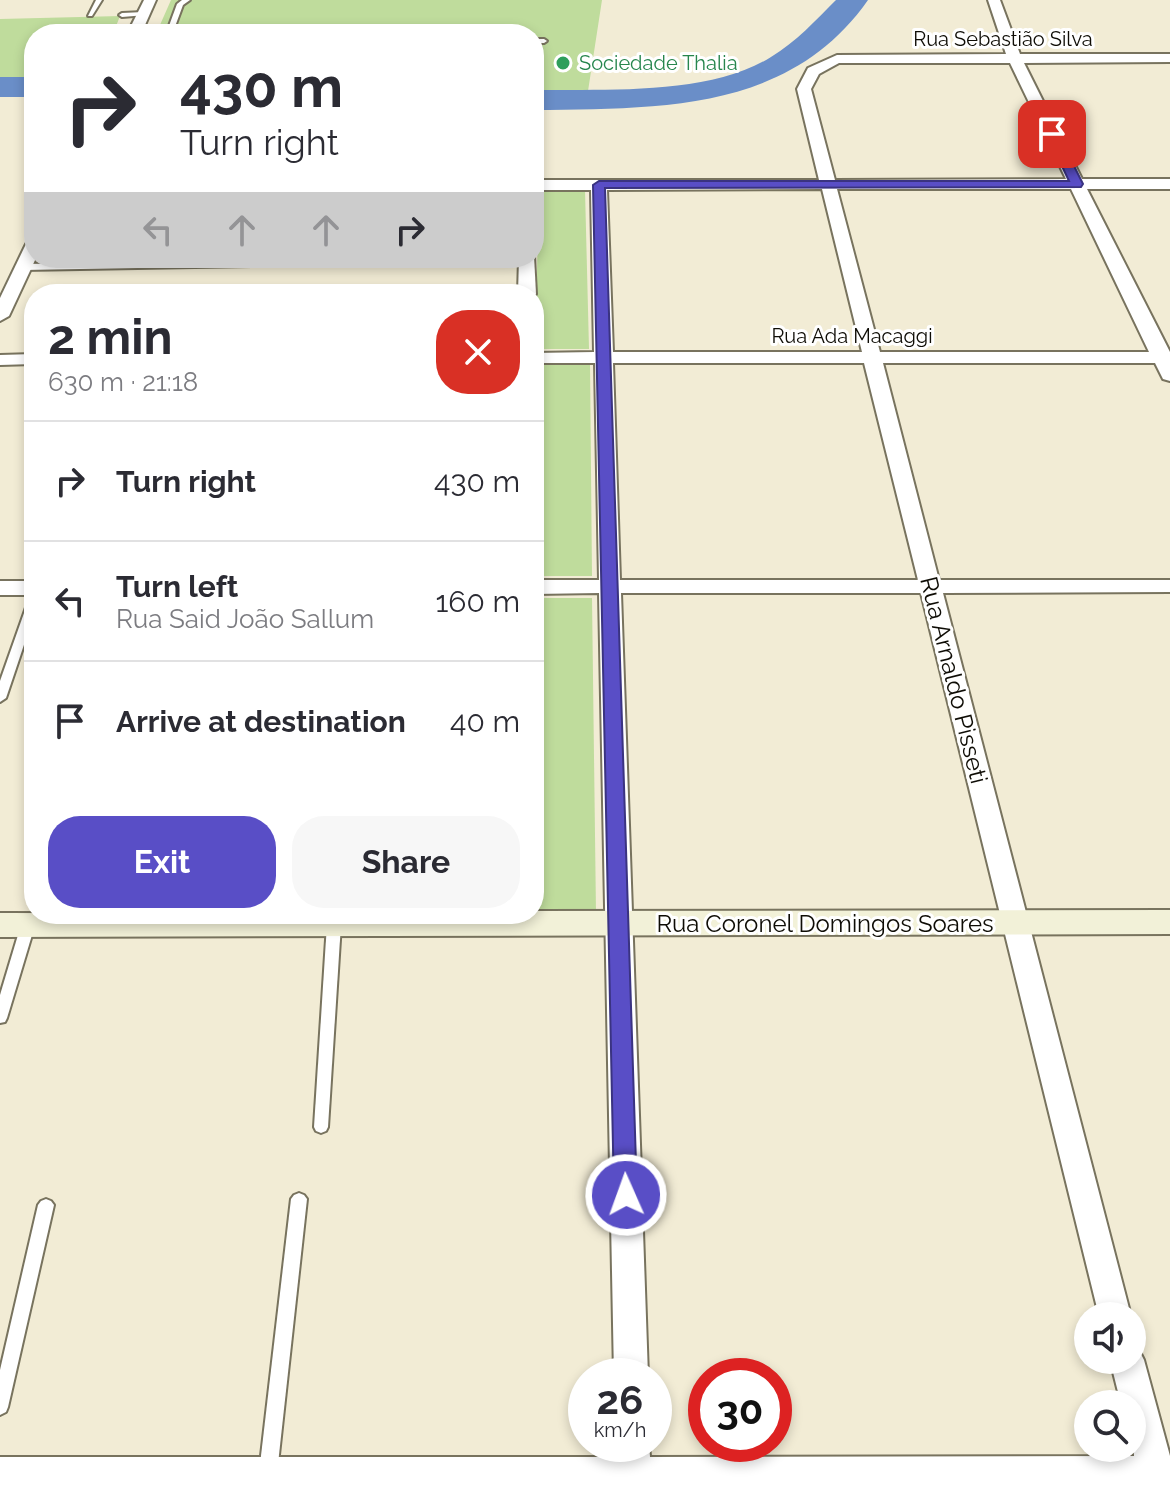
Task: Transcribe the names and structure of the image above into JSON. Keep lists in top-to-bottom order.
{
  "streets": {
    "street": [
      "Rua Sebastião Silva",
      "Rua Ada Macaggi",
      "Rua Arnaldo Pisseti",
      "Rua Coronel Domingos Soares"
    ]
  },
  "crossings": [
    ["Rua Sebastião Silva", "Rua Arnaldo Pisseti"],
    ["Rua Ada Macaggi", "Rua Arnaldo Pisseti"],
    ["Rua Arnaldo Pisseti", "Rua Coronel Domingos Soares"]
  ],
  "places": ["Sociedade Thalia"],
  "page": {
    "turn": ["430 m", "Turn right"],
    "heading": ["2 min", "630 m · 21:18"],
    "list": [
      {
        "name": "Turn right",
        "value": "430 m"
      },
      {
        "name": "Turn left",
        "note": "Rua Said João Sallum",
        "value": "160 m"
      },
      {
        "name": "Arrive at destination",
        "value": "40 m"
      }
    ],
    "buttons": ["Exit", "Share"],
    "speed": "26 km/h",
    "limit": "30"
  }
}
